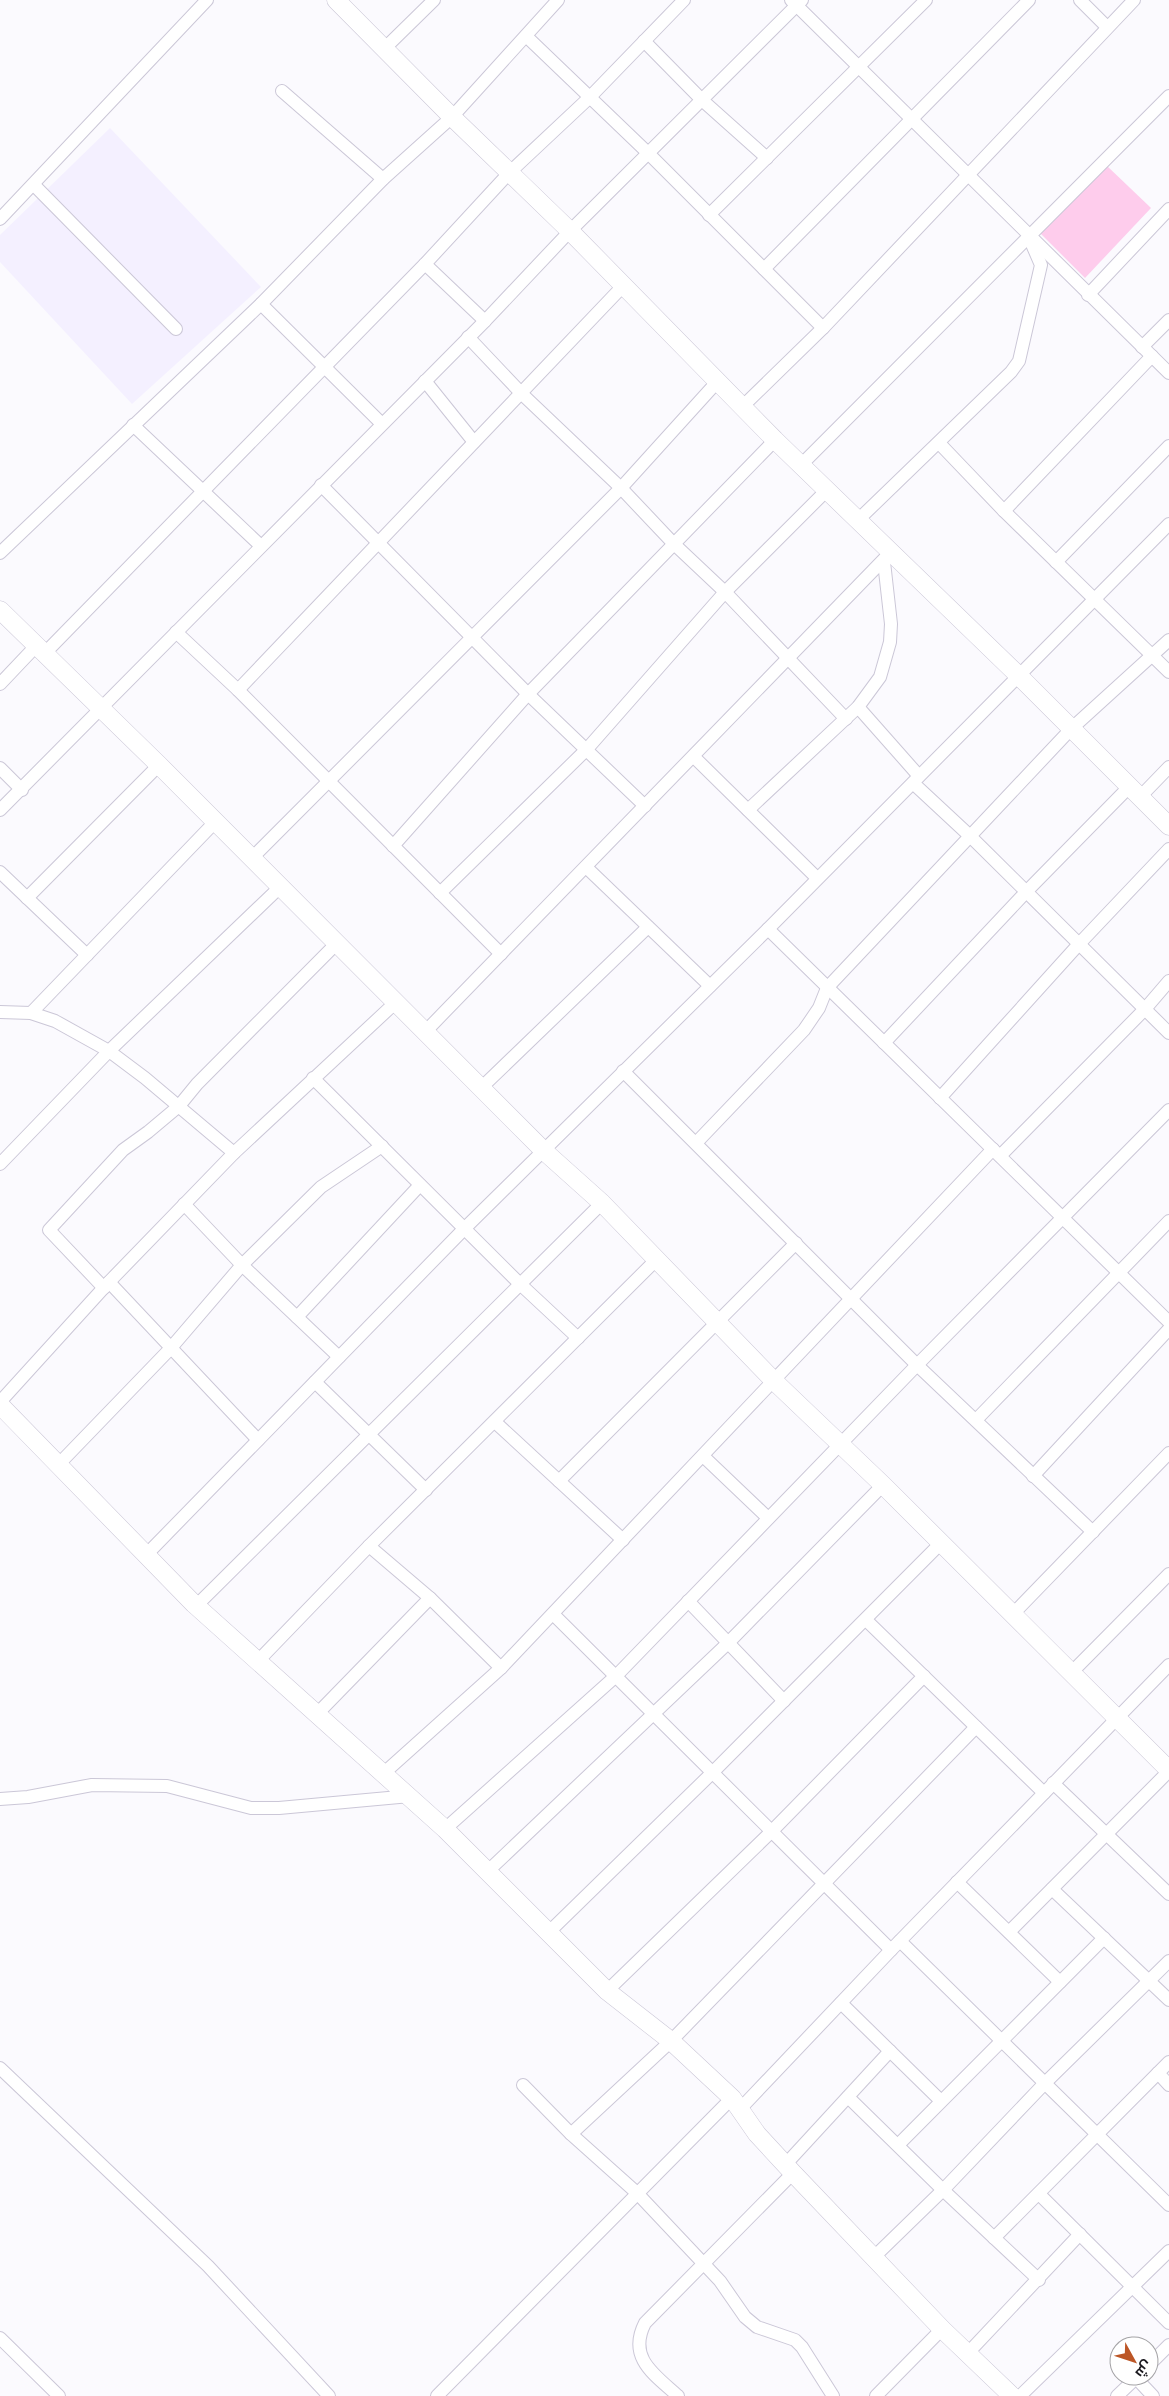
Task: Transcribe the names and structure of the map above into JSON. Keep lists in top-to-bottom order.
{
  "north": "bottom right"
}
